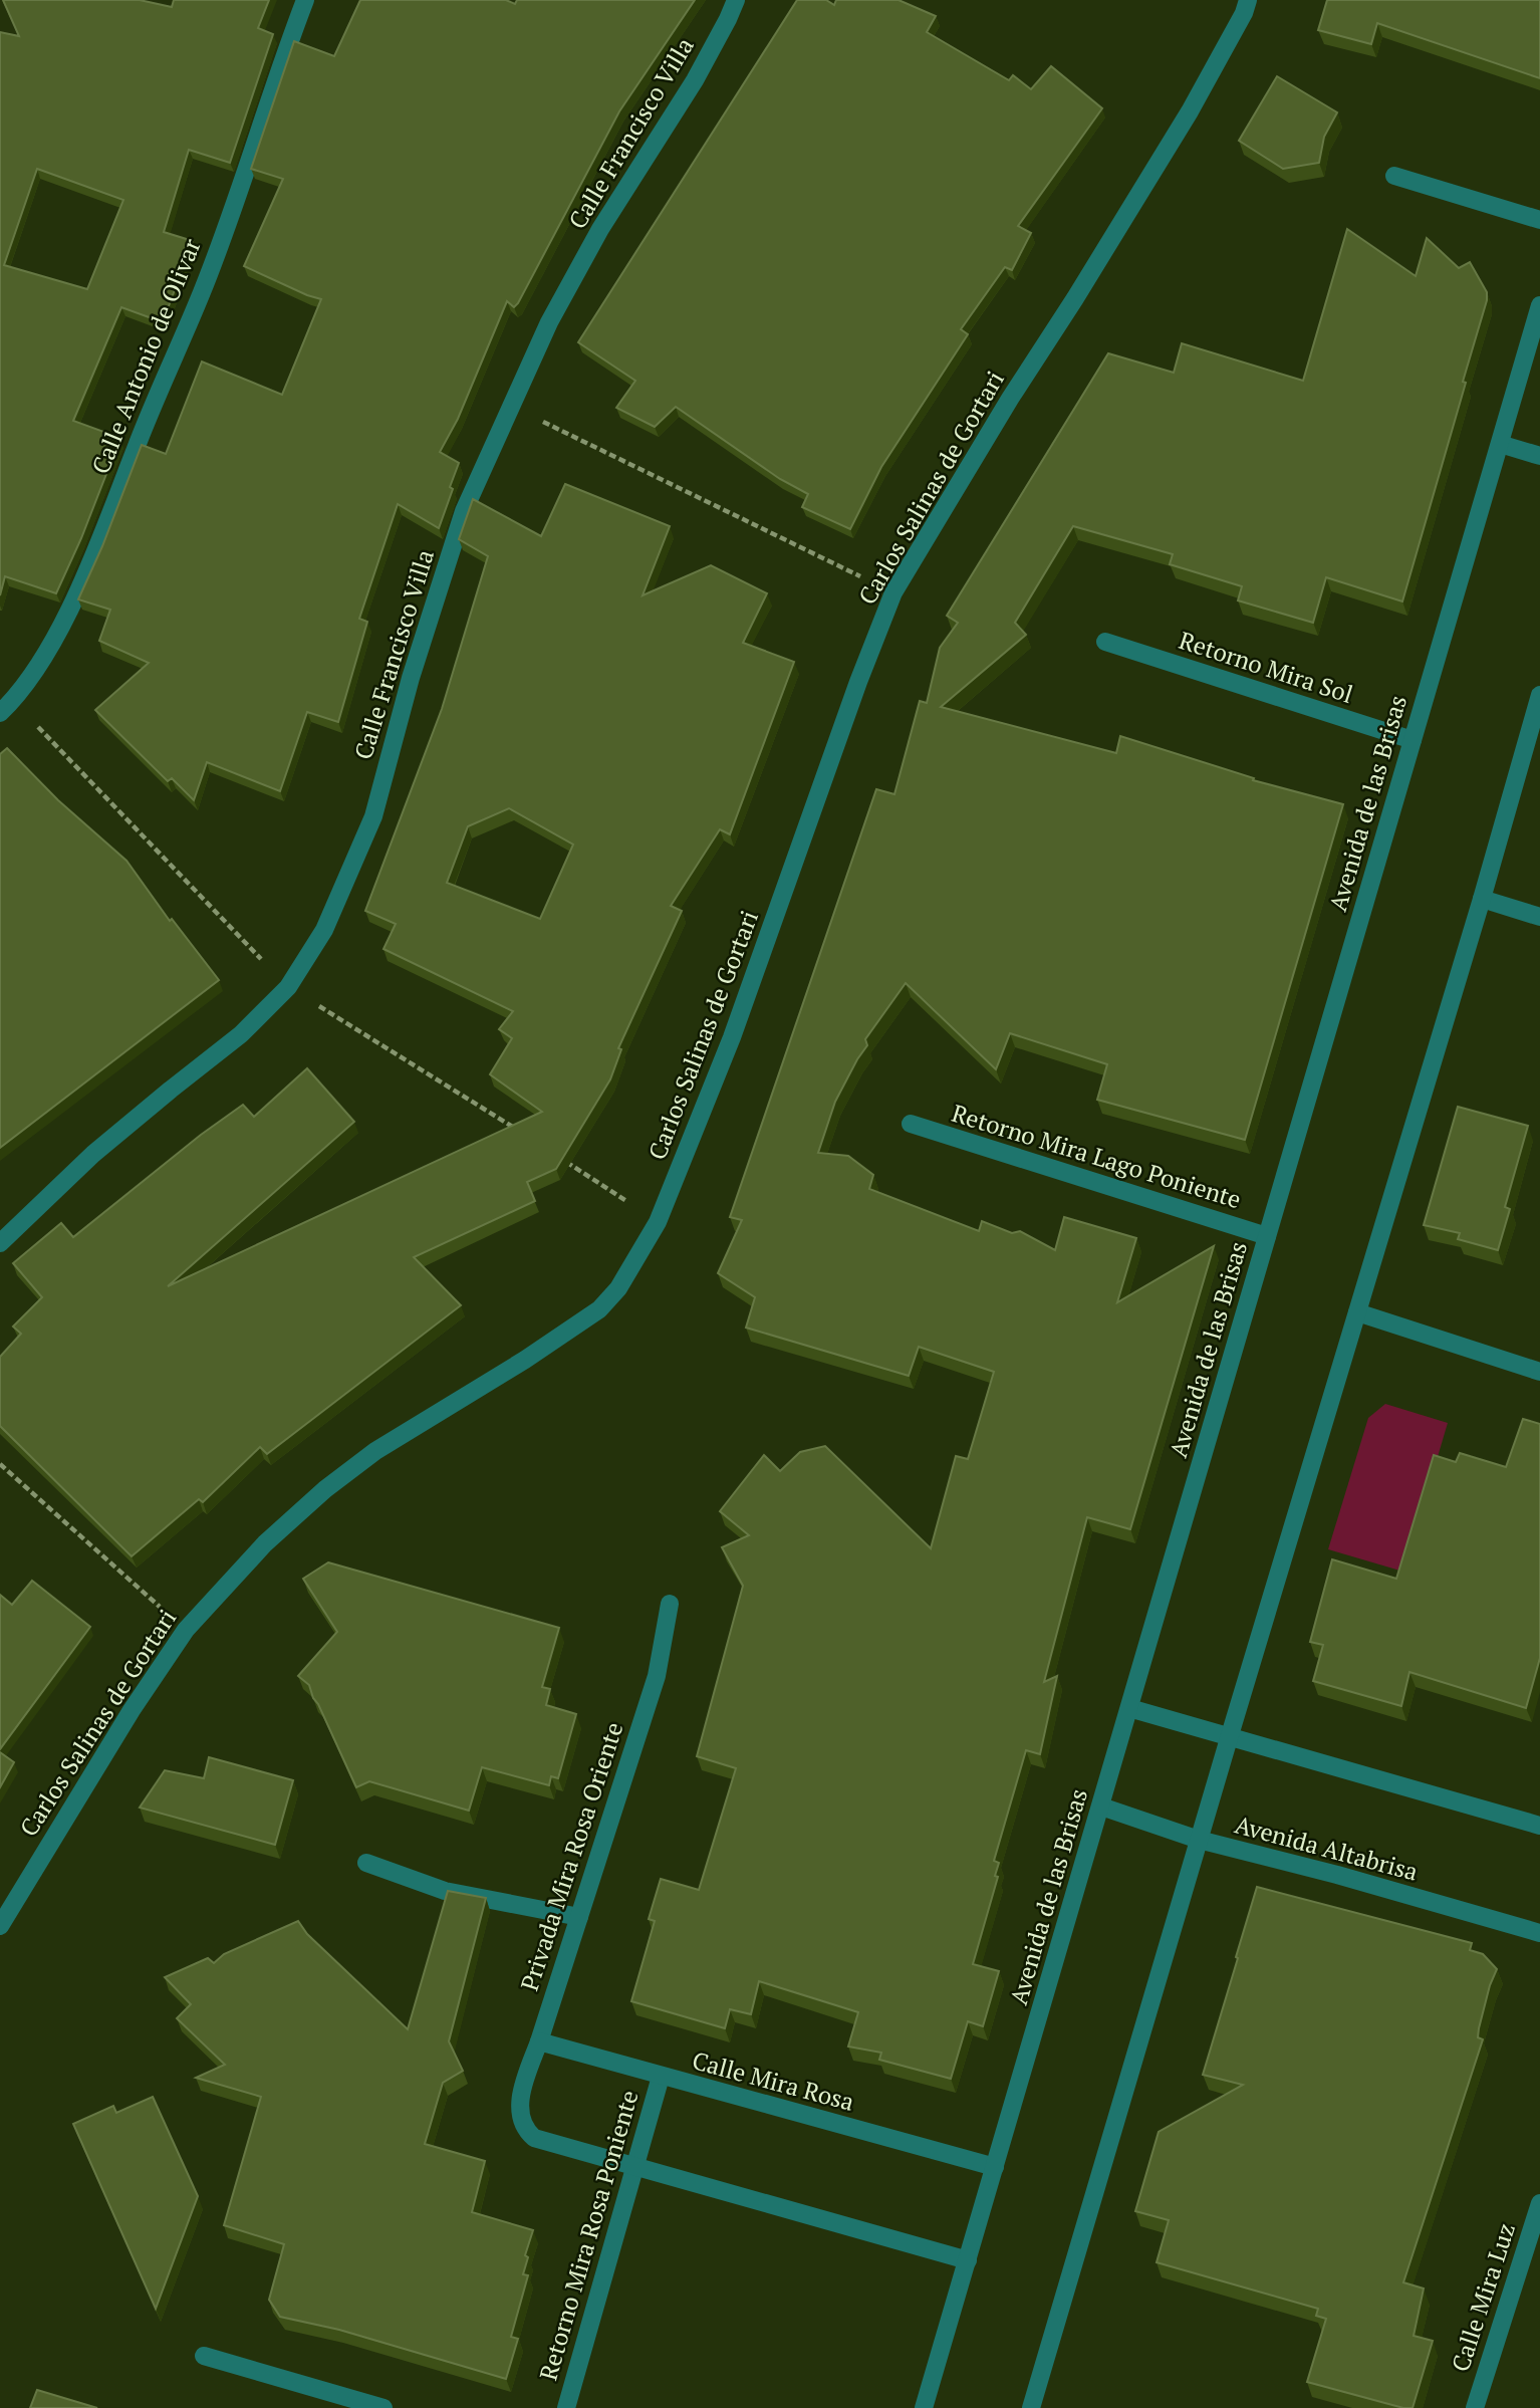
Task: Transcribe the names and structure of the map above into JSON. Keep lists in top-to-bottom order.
{
  "streets": {
    "street": [
      "Calle Francisco Villa",
      "Calle Antonio de Olivar",
      "Carlos Salinas de Gortari",
      "Retorno Mira Sol",
      "Avenida de las Brisas",
      "Retorno Mira Lago Poniente",
      "Avenida Altabrisa",
      "Privada Mira Rosa Oriente",
      "Calle Mira Rosa",
      "Retorno Mira Rosa Poniente",
      "Calle Mira Luz"
    ]
  },
  "crossings": [
    ["Retorno Mira Sol", "Avenida de las Brisas"],
    ["Avenida de las Brisas", "Retorno Mira Lago Poniente"],
    ["Avenida de las Brisas", "Avenida Altabrisa"],
    ["Avenida de las Brisas", "Calle Mira Rosa"],
    ["Privada Mira Rosa Oriente", "Calle Mira Rosa"],
    ["Privada Mira Rosa Oriente", "Retorno Mira Rosa Poniente"],
    ["Calle Mira Rosa", "Retorno Mira Rosa Poniente"]
  ]
}
